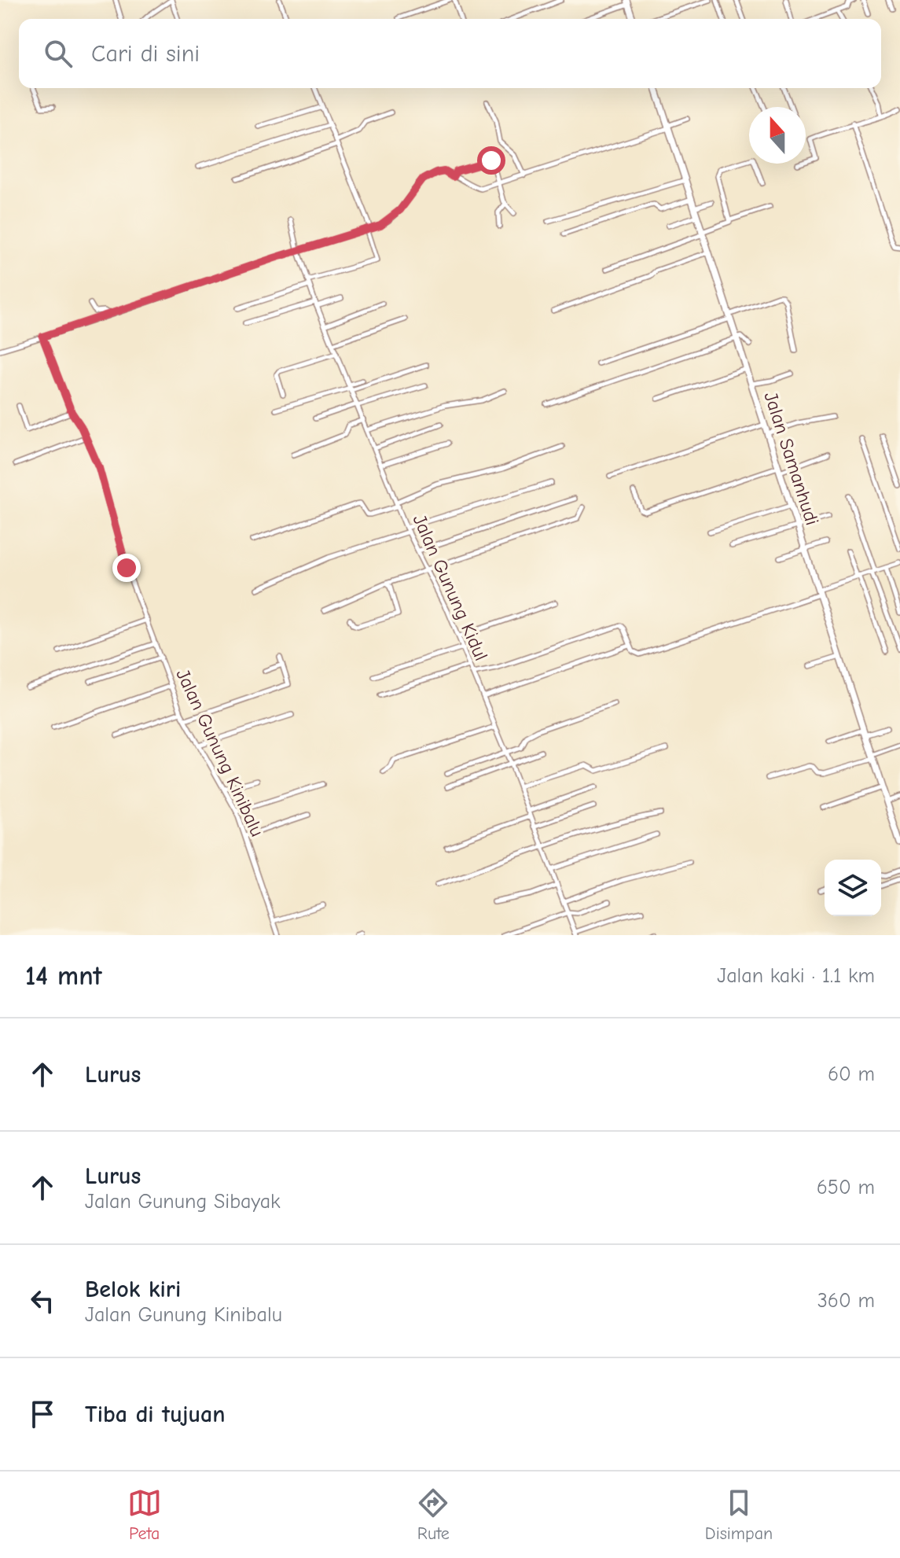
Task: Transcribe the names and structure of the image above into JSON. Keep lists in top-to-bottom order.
{
  "streets": {
    "street": ["Jalan Samanhudi", "Jalan Gunung Kidul", "Jalan Gunung Kinibalu"]
  },
  "north": "top",
  "page": {
    "search": "Cari di sini",
    "heading": ["14 mnt", "Jalan kaki · 1.1 km"],
    "list": [
      ["Lurus", "60 m"],
      ["Lurus", "Jalan Gunung Sibayak", "650 m"],
      ["Belok kiri", "Jalan Gunung Kinibalu", "360 m"],
      "Tiba di tujuan"
    ],
    "nav": ["Peta", "Rute", "Disimpan"]
  }
}
